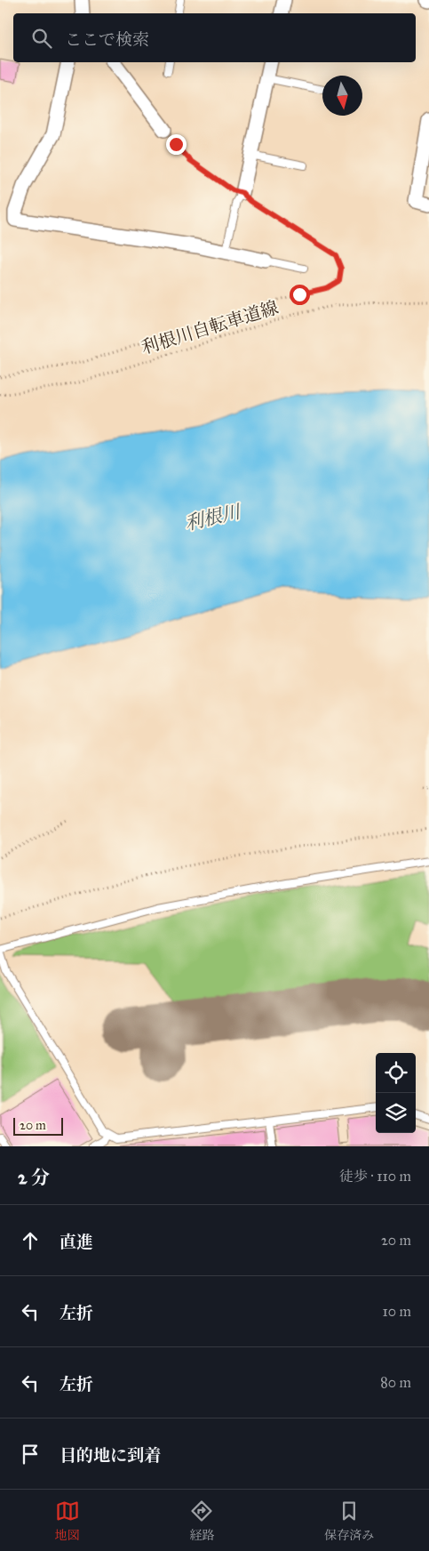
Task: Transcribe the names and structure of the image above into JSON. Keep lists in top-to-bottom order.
{
  "streets": {
    "path": ["利根川自転車道線"]
  },
  "water": ["利根川"],
  "scale_bar": "20 m",
  "north": "bottom",
  "page": {
    "search": "ここで検索",
    "scale": "20 m",
    "heading": ["2 分", "徒歩 · 110 m"],
    "list": [
      ["直進", "20 m"],
      ["左折", "10 m"],
      ["左折", "80 m"],
      "目的地に到着"
    ],
    "nav": ["地図", "経路", "保存済み"]
  }
}
